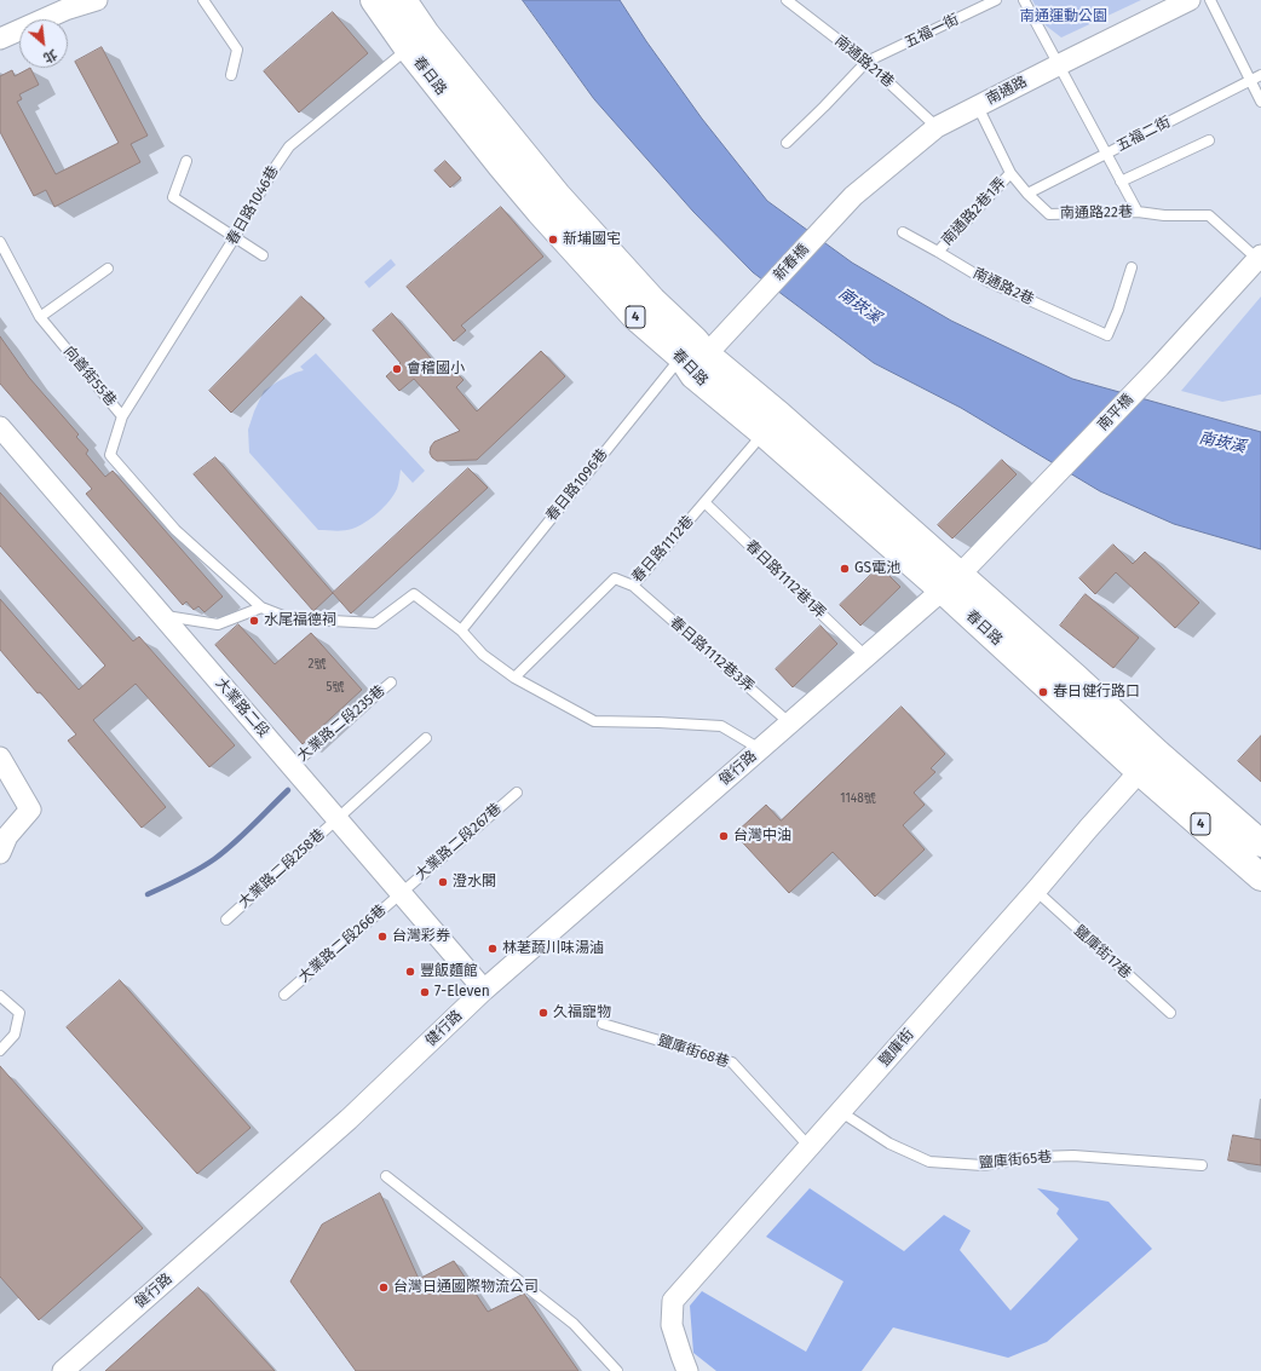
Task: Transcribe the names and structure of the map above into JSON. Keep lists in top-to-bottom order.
{
  "streets": {
    "main road": ["春日路", "4"],
    "street": [
      "南通路",
      "新春橋",
      "南平橋",
      "大業路二段",
      "健行路",
      "鹽庫街"
    ],
    "lane": [
      "五福一街",
      "南通路21巷",
      "五福二街",
      "春日路1046巷",
      "南通路2巷1弄",
      "南通路22巷",
      "南通路2巷",
      "向善街55巷",
      "春日路1096巷",
      "春日路1112巷",
      "春日路1112巷1弄",
      "春日路1112巷3弄",
      "大業路二段235巷",
      "大業路二段267巷",
      "大業路二段258巷",
      "大業路二段266巷",
      "鹽庫街17巷",
      "鹽庫街68巷",
      "鹽庫街65巷"
    ]
  },
  "crossings": [
    ["五福一街", "南通路21巷"],
    ["南通路21巷", "南通路"],
    ["春日路", "春日路1046巷"],
    ["春日路", "新春橋"],
    ["春日路", "4"],
    ["春日路", "南平橋"],
    ["春日路", "春日路1096巷"],
    ["春日路", "春日路1112巷"],
    ["春日路", "健行路"],
    ["春日路", "鹽庫街"],
    ["南通路", "南通路22巷"],
    ["南通路", "新春橋"],
    ["五福二街", "南通路22巷"],
    ["春日路1046巷", "向善街55巷"],
    ["南通路2巷1弄", "南通路22巷"],
    ["南通路2巷1弄", "南通路2巷"],
    ["南通路22巷", "南平橋"],
    ["新春橋", "春日路1096巷"],
    ["4", "鹽庫街"],
    ["南平橋", "健行路"],
    ["春日路1112巷", "春日路1112巷1弄"],
    ["春日路1112巷", "春日路1112巷3弄"],
    ["春日路1112巷1弄", "健行路"],
    ["春日路1112巷3弄", "健行路"],
    ["大業路二段", "大業路二段235巷"],
    ["大業路二段", "健行路"],
    ["大業路二段", "大業路二段267巷"],
    ["大業路二段", "大業路二段258巷"],
    ["大業路二段", "大業路二段266巷"],
    ["大業路二段267巷", "大業路二段266巷"],
    ["鹽庫街17巷", "鹽庫街"],
    ["鹽庫街", "鹽庫街68巷"],
    ["鹽庫街", "鹽庫街65巷"]
  ],
  "water": ["南崁溪"],
  "parks": ["南通運動公園"],
  "places": [
    "新埔國宅",
    "會稽國小",
    "GS電池",
    "水尾福德祠",
    "春日健行路口",
    "台灣中油",
    "澄水閣",
    "台灣彩券",
    "林荖蔬川味湯滷",
    "豐飯麵館",
    "7-Eleven",
    "久福寵物",
    "台灣日通國際物流公司"
  ],
  "house_numbers": ["2號", "5號", "1148號"],
  "north": "bottom right"
}
